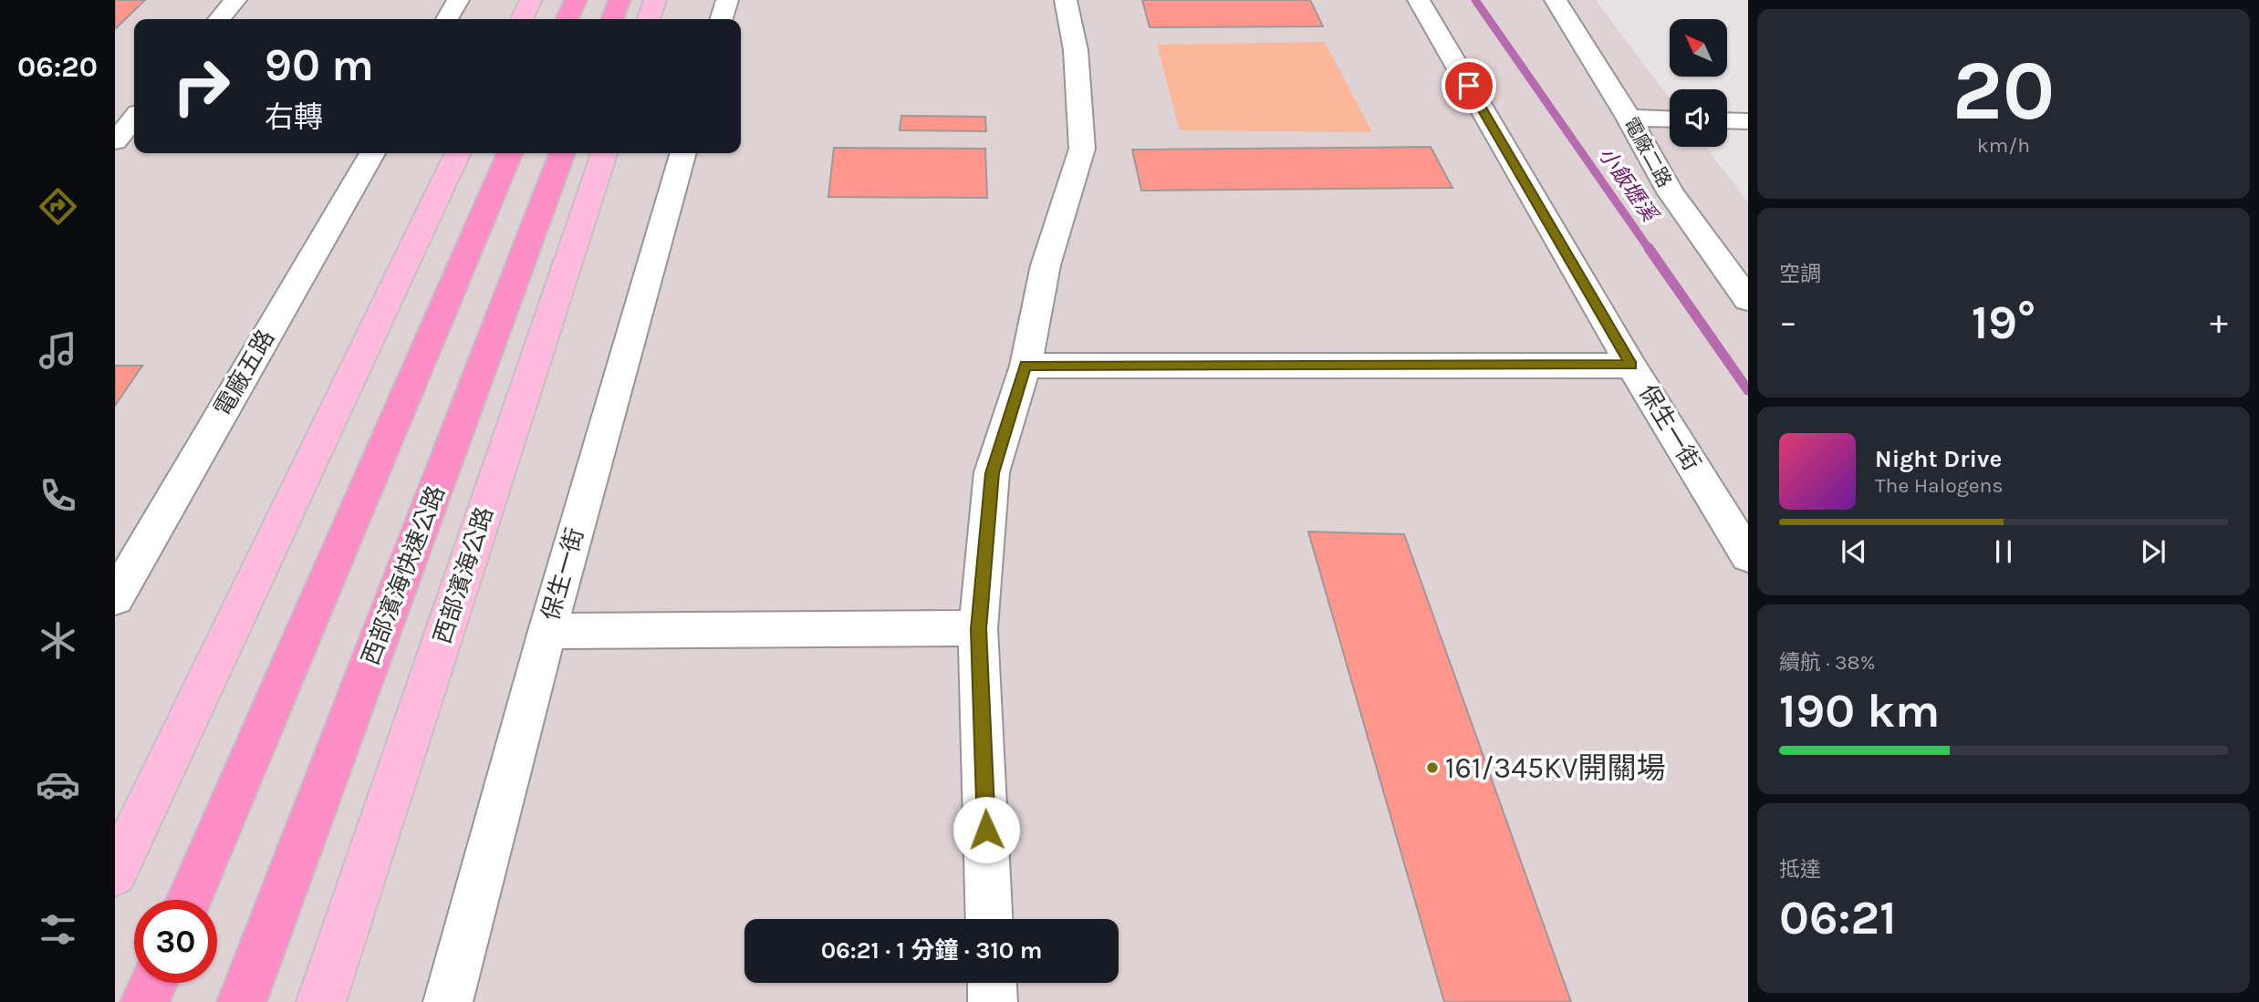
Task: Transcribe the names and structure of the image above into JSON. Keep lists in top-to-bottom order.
{
  "streets": {
    "highway": ["西部濱海快速公路"],
    "main road": ["西部濱海公路"],
    "street": ["電廠二路", "電廠五路", "保生一街"]
  },
  "water": ["小飯壢溪"],
  "places": ["161/345KV開關場"],
  "north": "top left",
  "page": {
    "tabs": "06:20",
    "tile": [
      ["20", "km/h"],
      "空調",
      ["續航 · 38%", "190 km"],
      ["抵達", "06:21"]
    ],
    "turn": ["90 m", "右轉"],
    "heat": ["−", "19°", "+"],
    "song": ["Night Drive", "The Halogens"],
    "limit": "30",
    "trip": "06:21 · 1 分鐘 · 310 m"
  }
}
